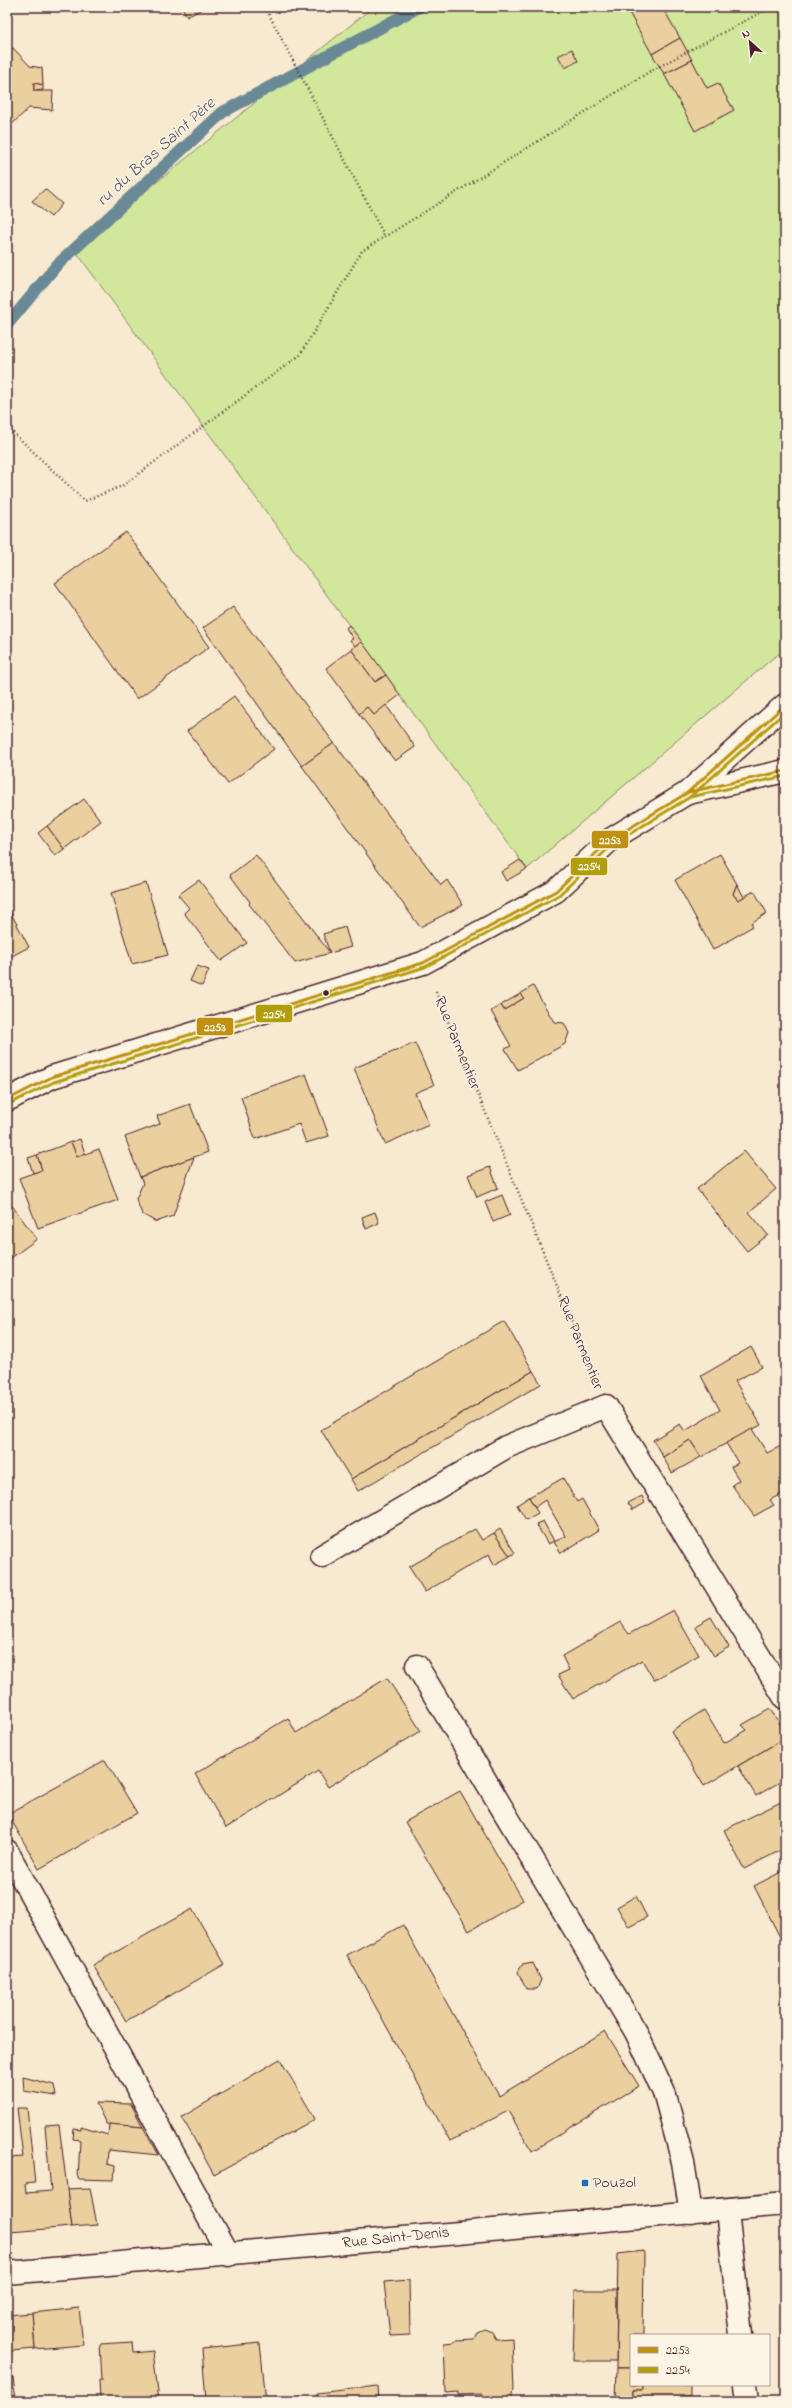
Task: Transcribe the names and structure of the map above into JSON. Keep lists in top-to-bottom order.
{
  "streets": {
    "street": ["Rue Parmentier", "Rue Saint-Denis"]
  },
  "water": ["ru du Bras Saint Père"],
  "places": {
    "transit": ["Pouzol"]
  },
  "lines": ["transit line 2253", "transit line 2254"],
  "legend": ["2253", "2254"],
  "north": "top left"
}
